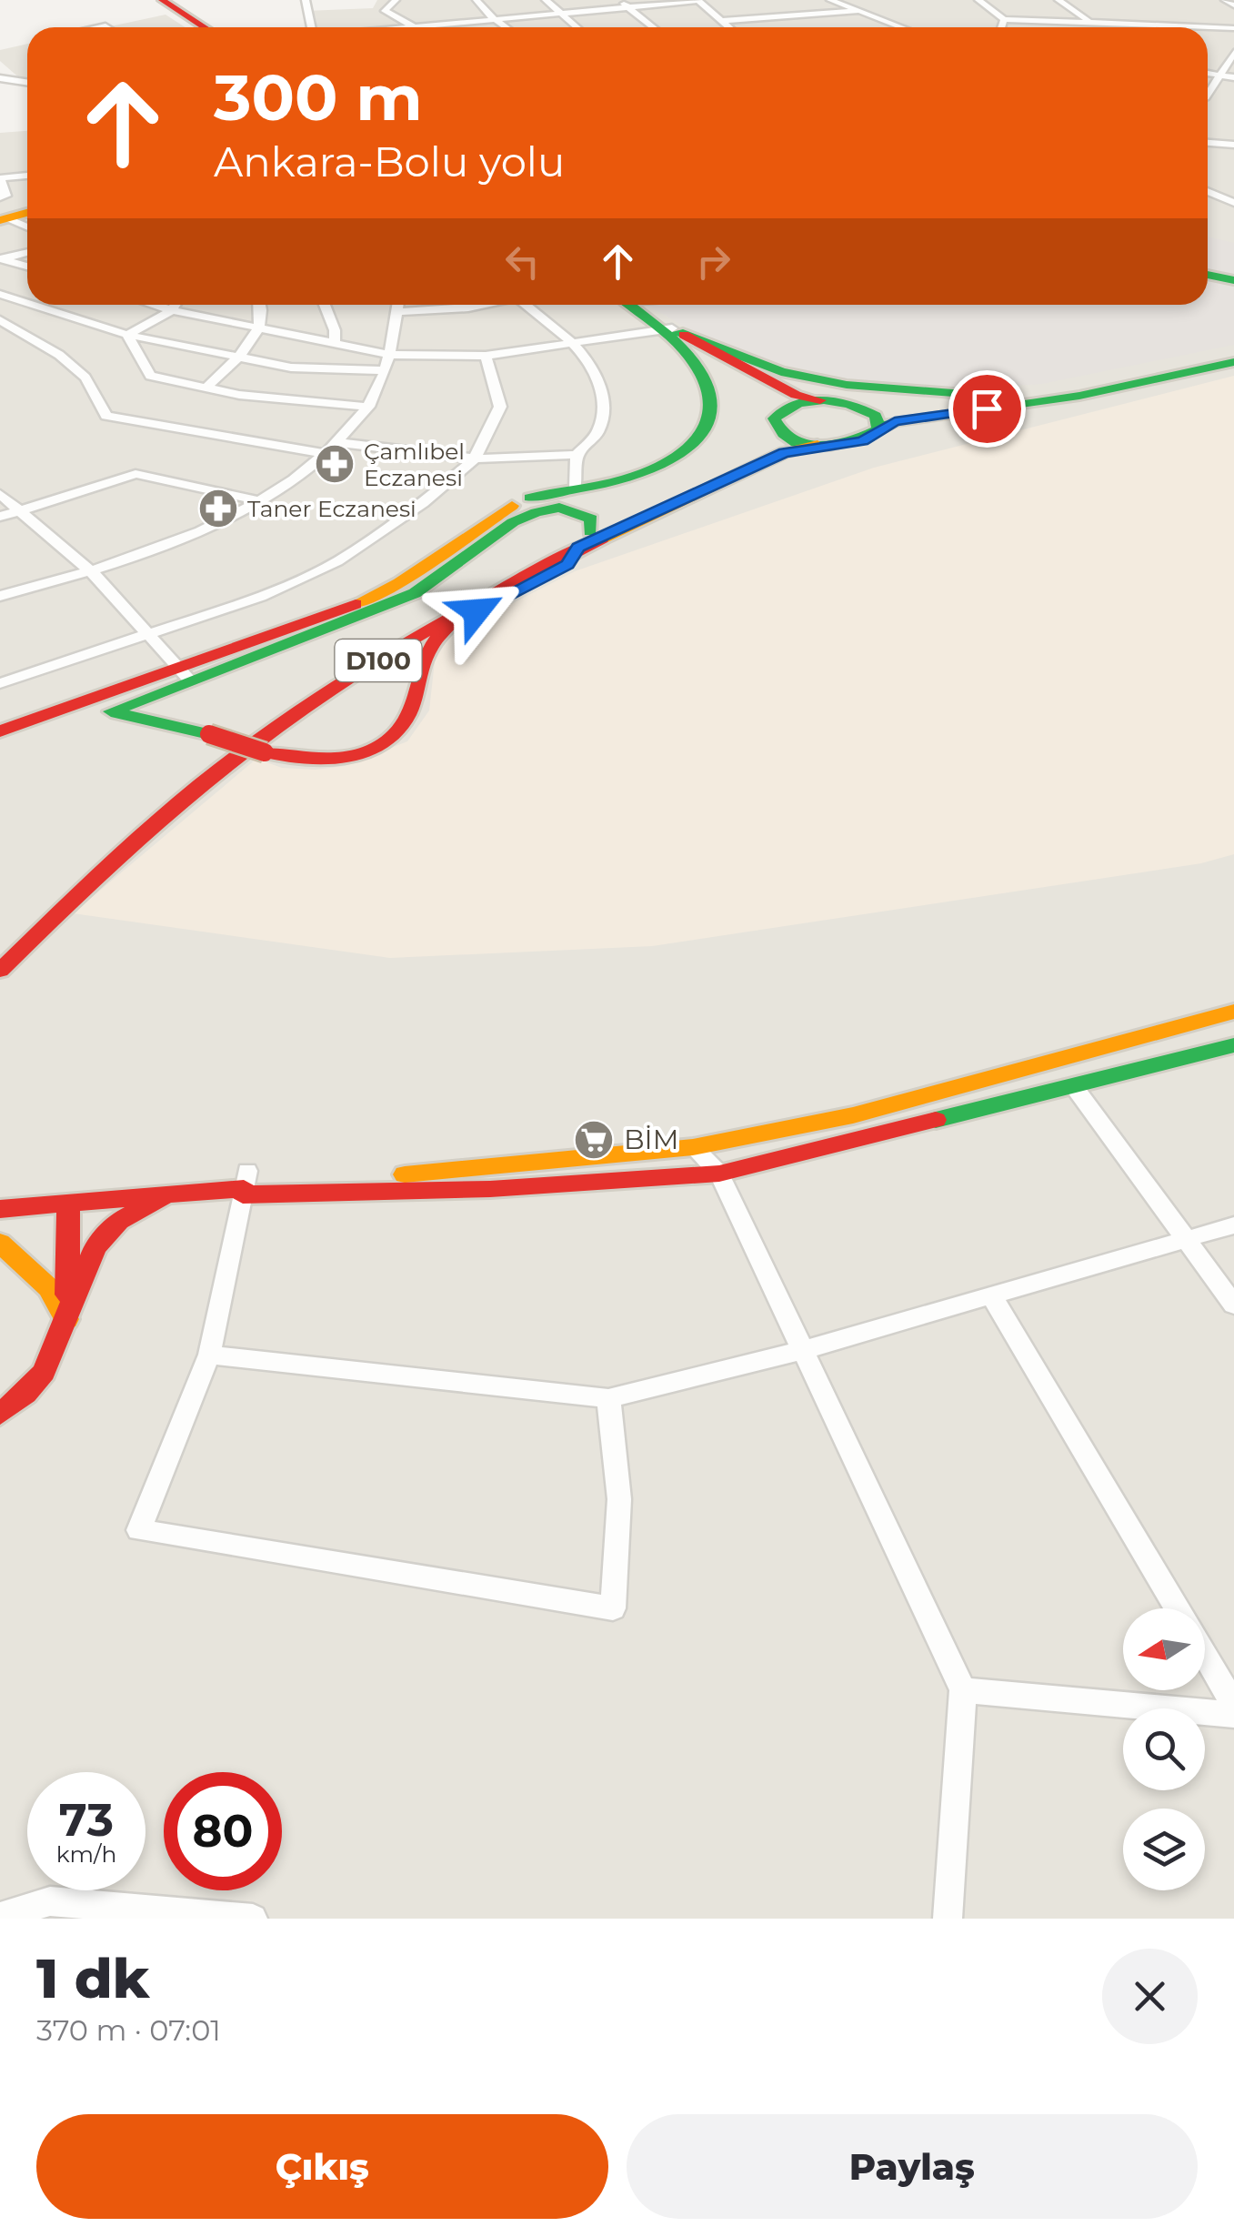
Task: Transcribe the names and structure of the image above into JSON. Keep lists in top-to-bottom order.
{
  "streets": {
    "main road": ["D100"]
  },
  "places": {
    "pharmacy": ["Çamlıbel Eczanesi", "Taner Eczanesi"],
    "supermarket": ["BİM"]
  },
  "north": "left",
  "page": {
    "turn": ["300 m", "Ankara-Bolu yolu"],
    "speed": "73 km/h",
    "limit": "80",
    "heading": ["1 dk", "370 m · 07:01"],
    "buttons": ["Çıkış", "Paylaş"]
  }
}
